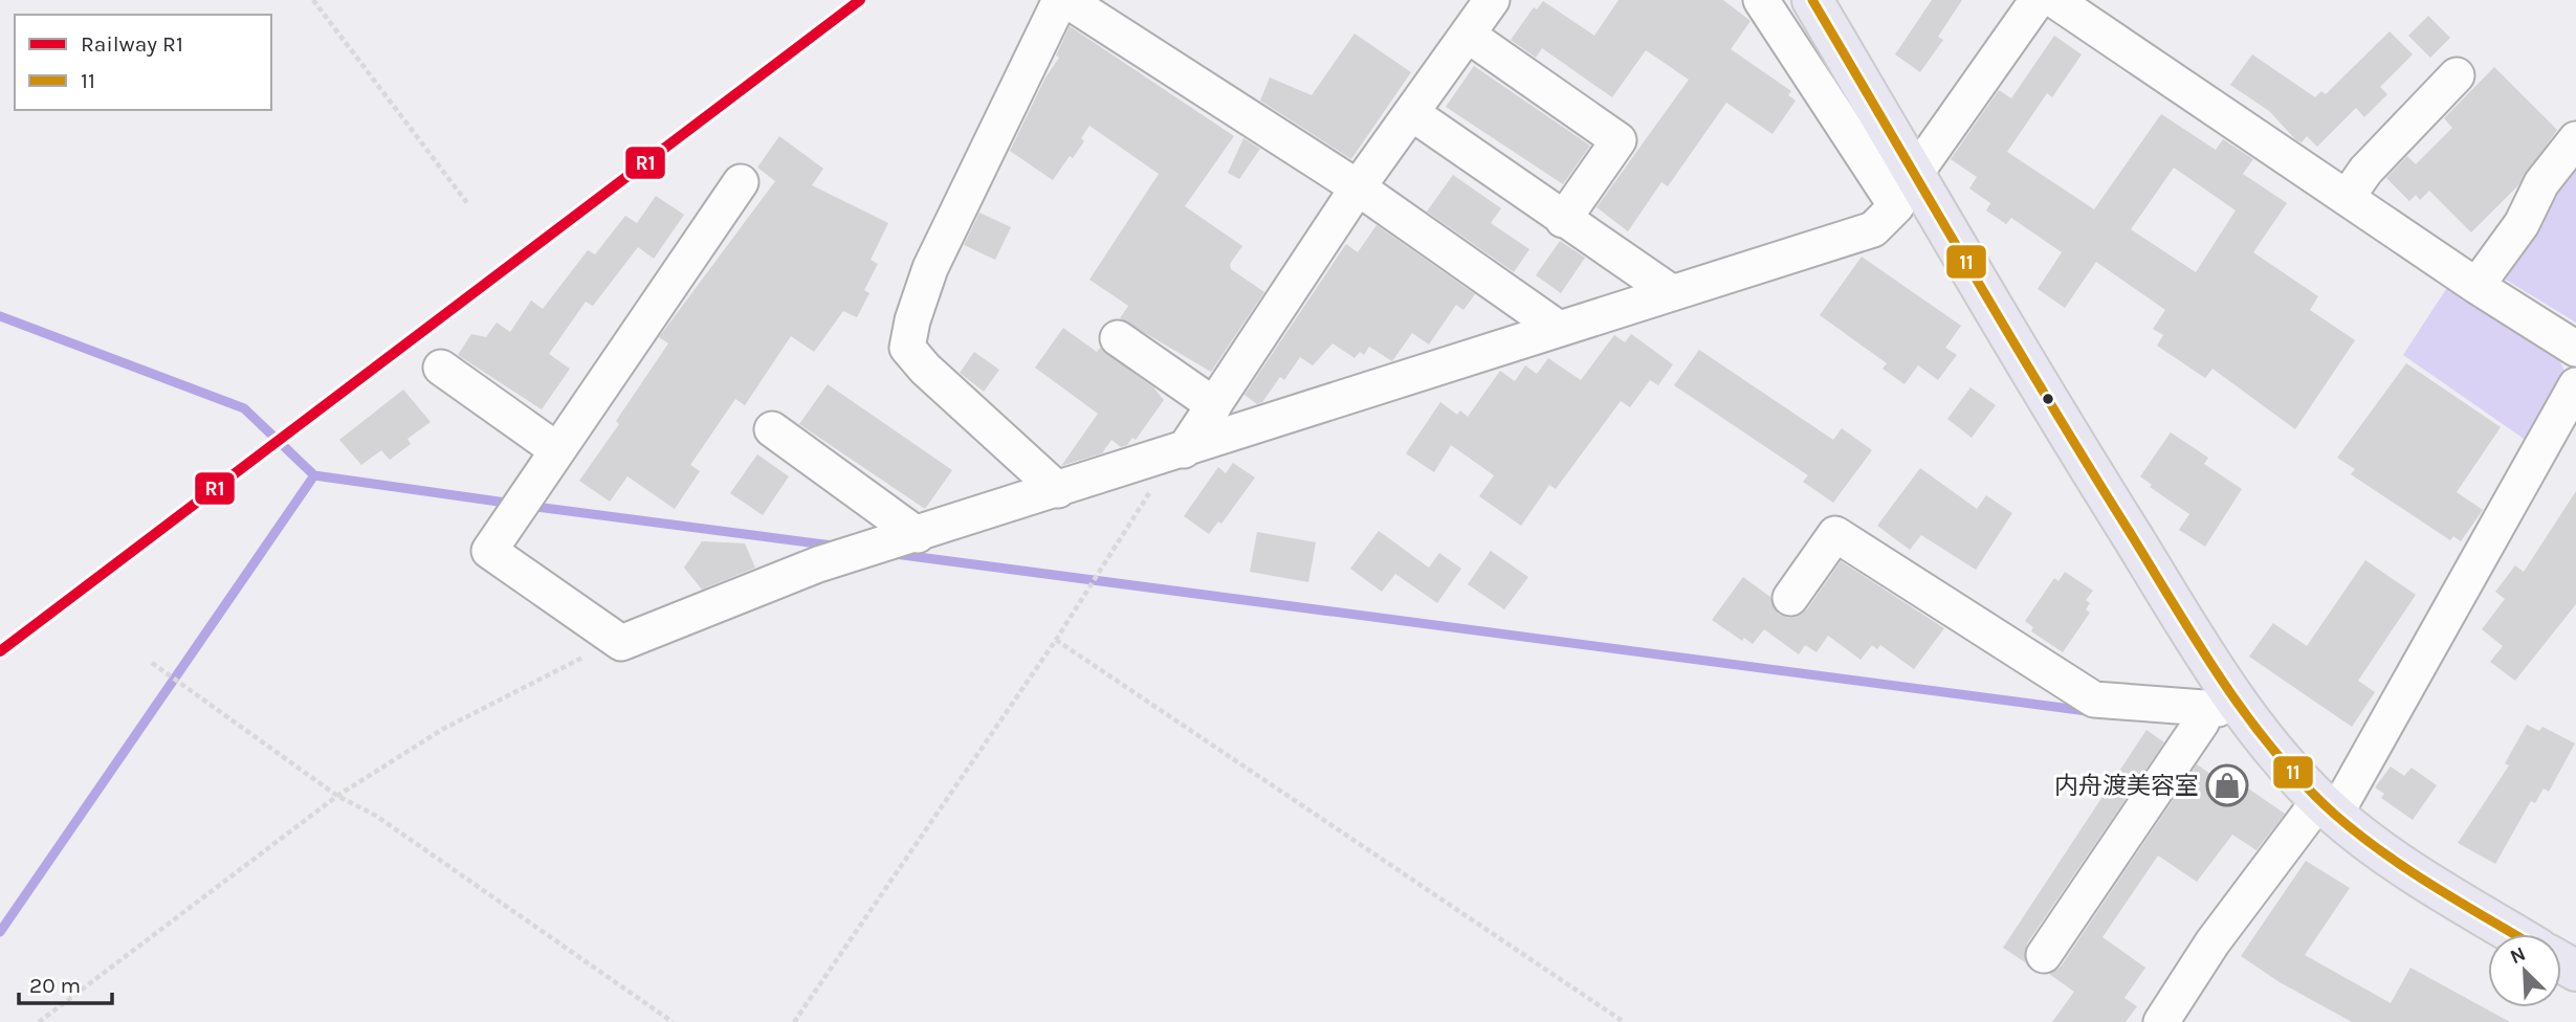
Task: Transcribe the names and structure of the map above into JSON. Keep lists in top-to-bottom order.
{
  "places": {
    "shop": ["内舟渡美容室"]
  },
  "lines": ["rail line R1", "transit line 11"],
  "legend": ["Railway R1", "11"],
  "scale_bar": "20 m",
  "north": "top left"
}
